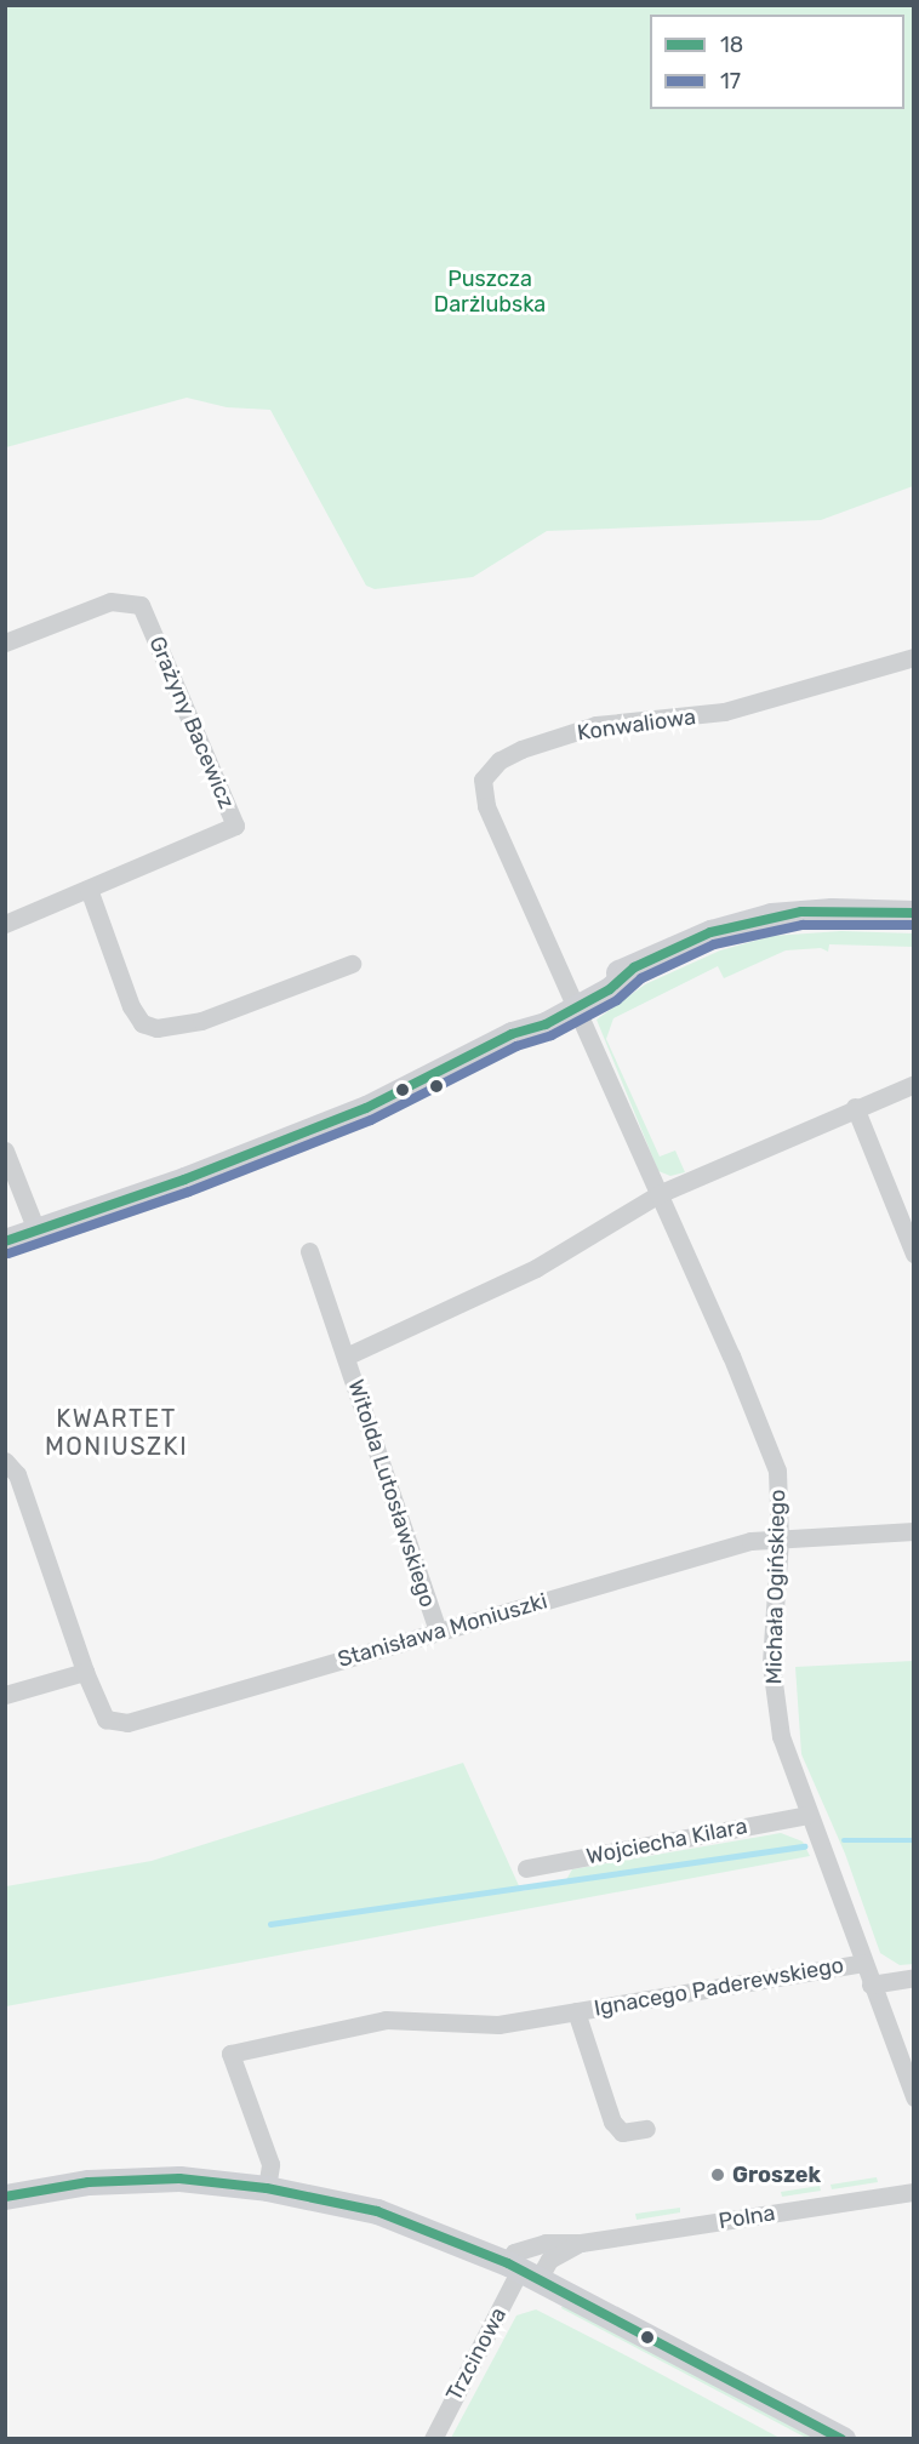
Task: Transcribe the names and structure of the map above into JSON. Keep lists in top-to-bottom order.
{
  "streets": {
    "street": [
      "Grażyny Bacewicz",
      "Konwaliowa",
      "Witolda Lutosławskiego",
      "Michała Ogińskiego",
      "Stanisława Moniuszki",
      "Wojciecha Kilara",
      "Ignacego Paderewskiego",
      "Polna",
      "Trzcinowa"
    ]
  },
  "crossings": [
    ["Konwaliowa", "Michała Ogińskiego"],
    ["Witolda Lutosławskiego", "Michała Ogińskiego"],
    ["Witolda Lutosławskiego", "Stanisława Moniuszki"],
    ["Michała Ogińskiego", "Stanisława Moniuszki"],
    ["Michała Ogińskiego", "Wojciecha Kilara"],
    ["Michała Ogińskiego", "Ignacego Paderewskiego"],
    ["Polna", "Trzcinowa"]
  ],
  "districts": ["KWARTET MONIUSZKI"],
  "parks": ["Puszcza Darżlubska"],
  "places": ["Groszek"],
  "lines": ["transit line 18", "transit line 17"],
  "legend": ["18", "17"]
}
